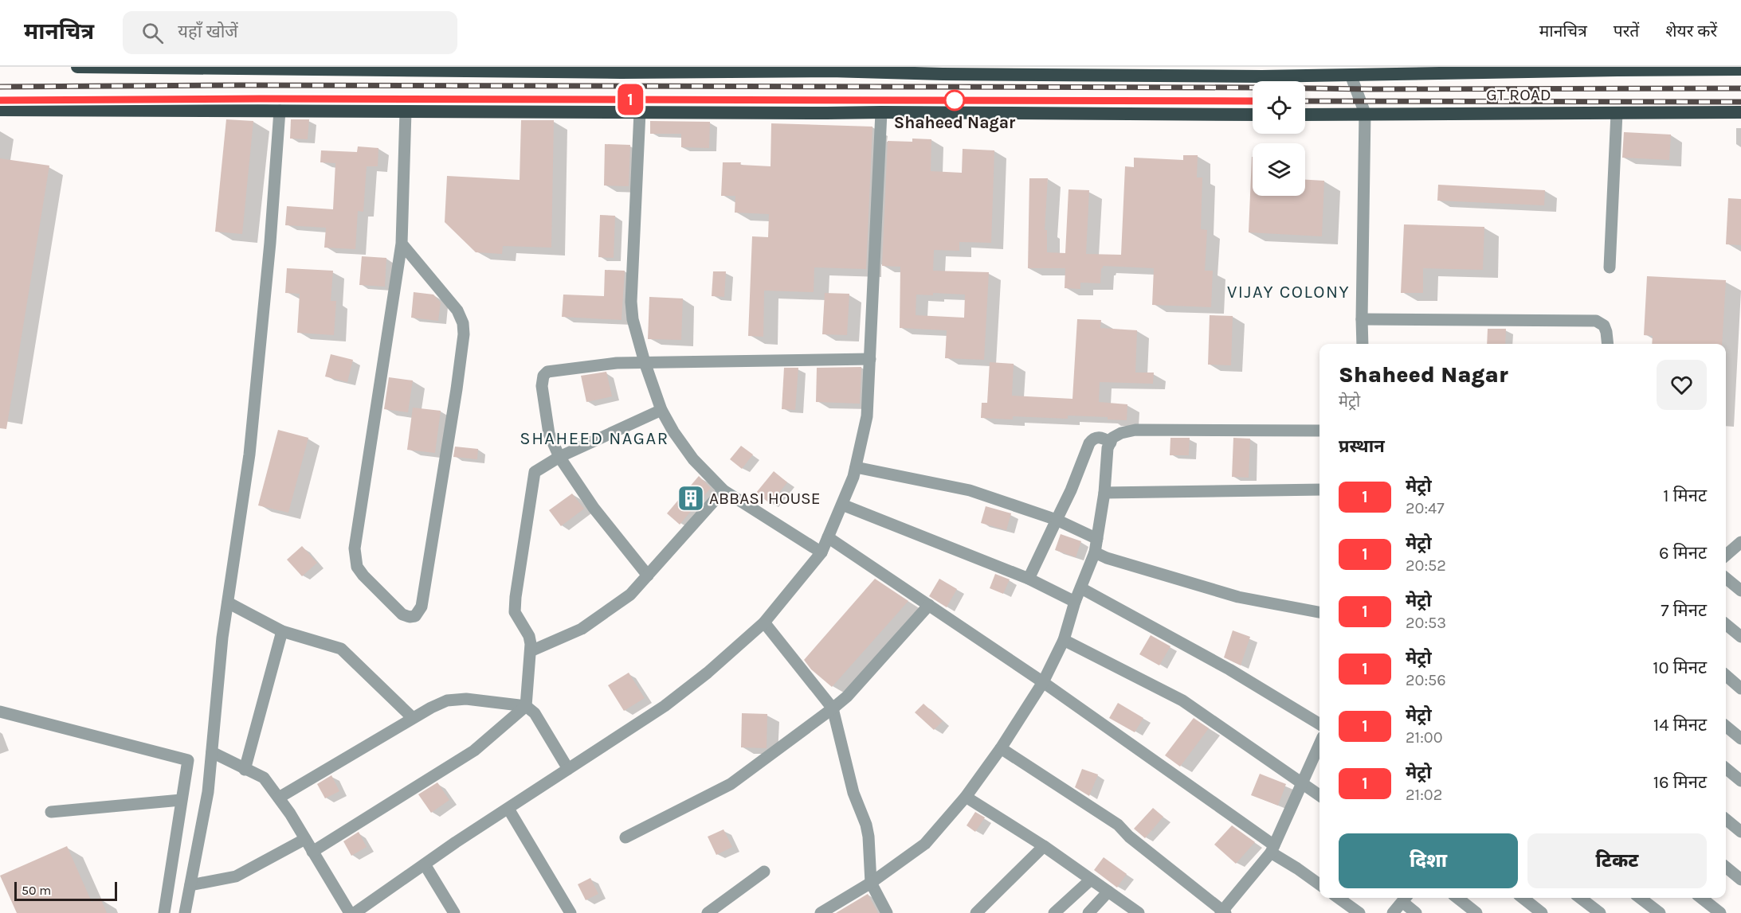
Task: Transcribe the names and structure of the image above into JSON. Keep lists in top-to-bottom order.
{
  "streets": {
    "highway": ["GT ROAD"]
  },
  "districts": ["VIJAY COLONY", "SHAHEED NAGAR"],
  "places": {
    "other": ["Shaheed Nagar"],
    "building": ["ABBASI HOUSE"]
  },
  "lines": ["metro line 1"],
  "scale_bar": "50 m",
  "page": {
    "header": "मानचित्र",
    "search": "यहाँ खोजें",
    "nav": ["मानचित्र", "परतें", "शेयर करें"],
    "on_map": "1",
    "heading": [
      ["Shaheed Nagar", "मेट्रो"],
      "प्रस्थान"
    ],
    "list": [
      {
        "mark": "1",
        "name": "मेट्रो",
        "note": "20:47",
        "value": "1 मिनट"
      },
      {
        "mark": "1",
        "name": "मेट्रो",
        "note": "20:52",
        "value": "6 मिनट"
      },
      {
        "mark": "1",
        "name": "मेट्रो",
        "note": "20:53",
        "value": "7 मिनट"
      },
      {
        "mark": "1",
        "name": "मेट्रो",
        "note": "20:56",
        "value": "10 मिनट"
      },
      {
        "mark": "1",
        "name": "मेट्रो",
        "note": "21:00",
        "value": "14 मिनट"
      },
      {
        "mark": "1",
        "name": "मेट्रो",
        "note": "21:02",
        "value": "16 मिनट"
      }
    ],
    "buttons": ["दिशा", "टिकट"],
    "scale": "50 m"
  }
}
